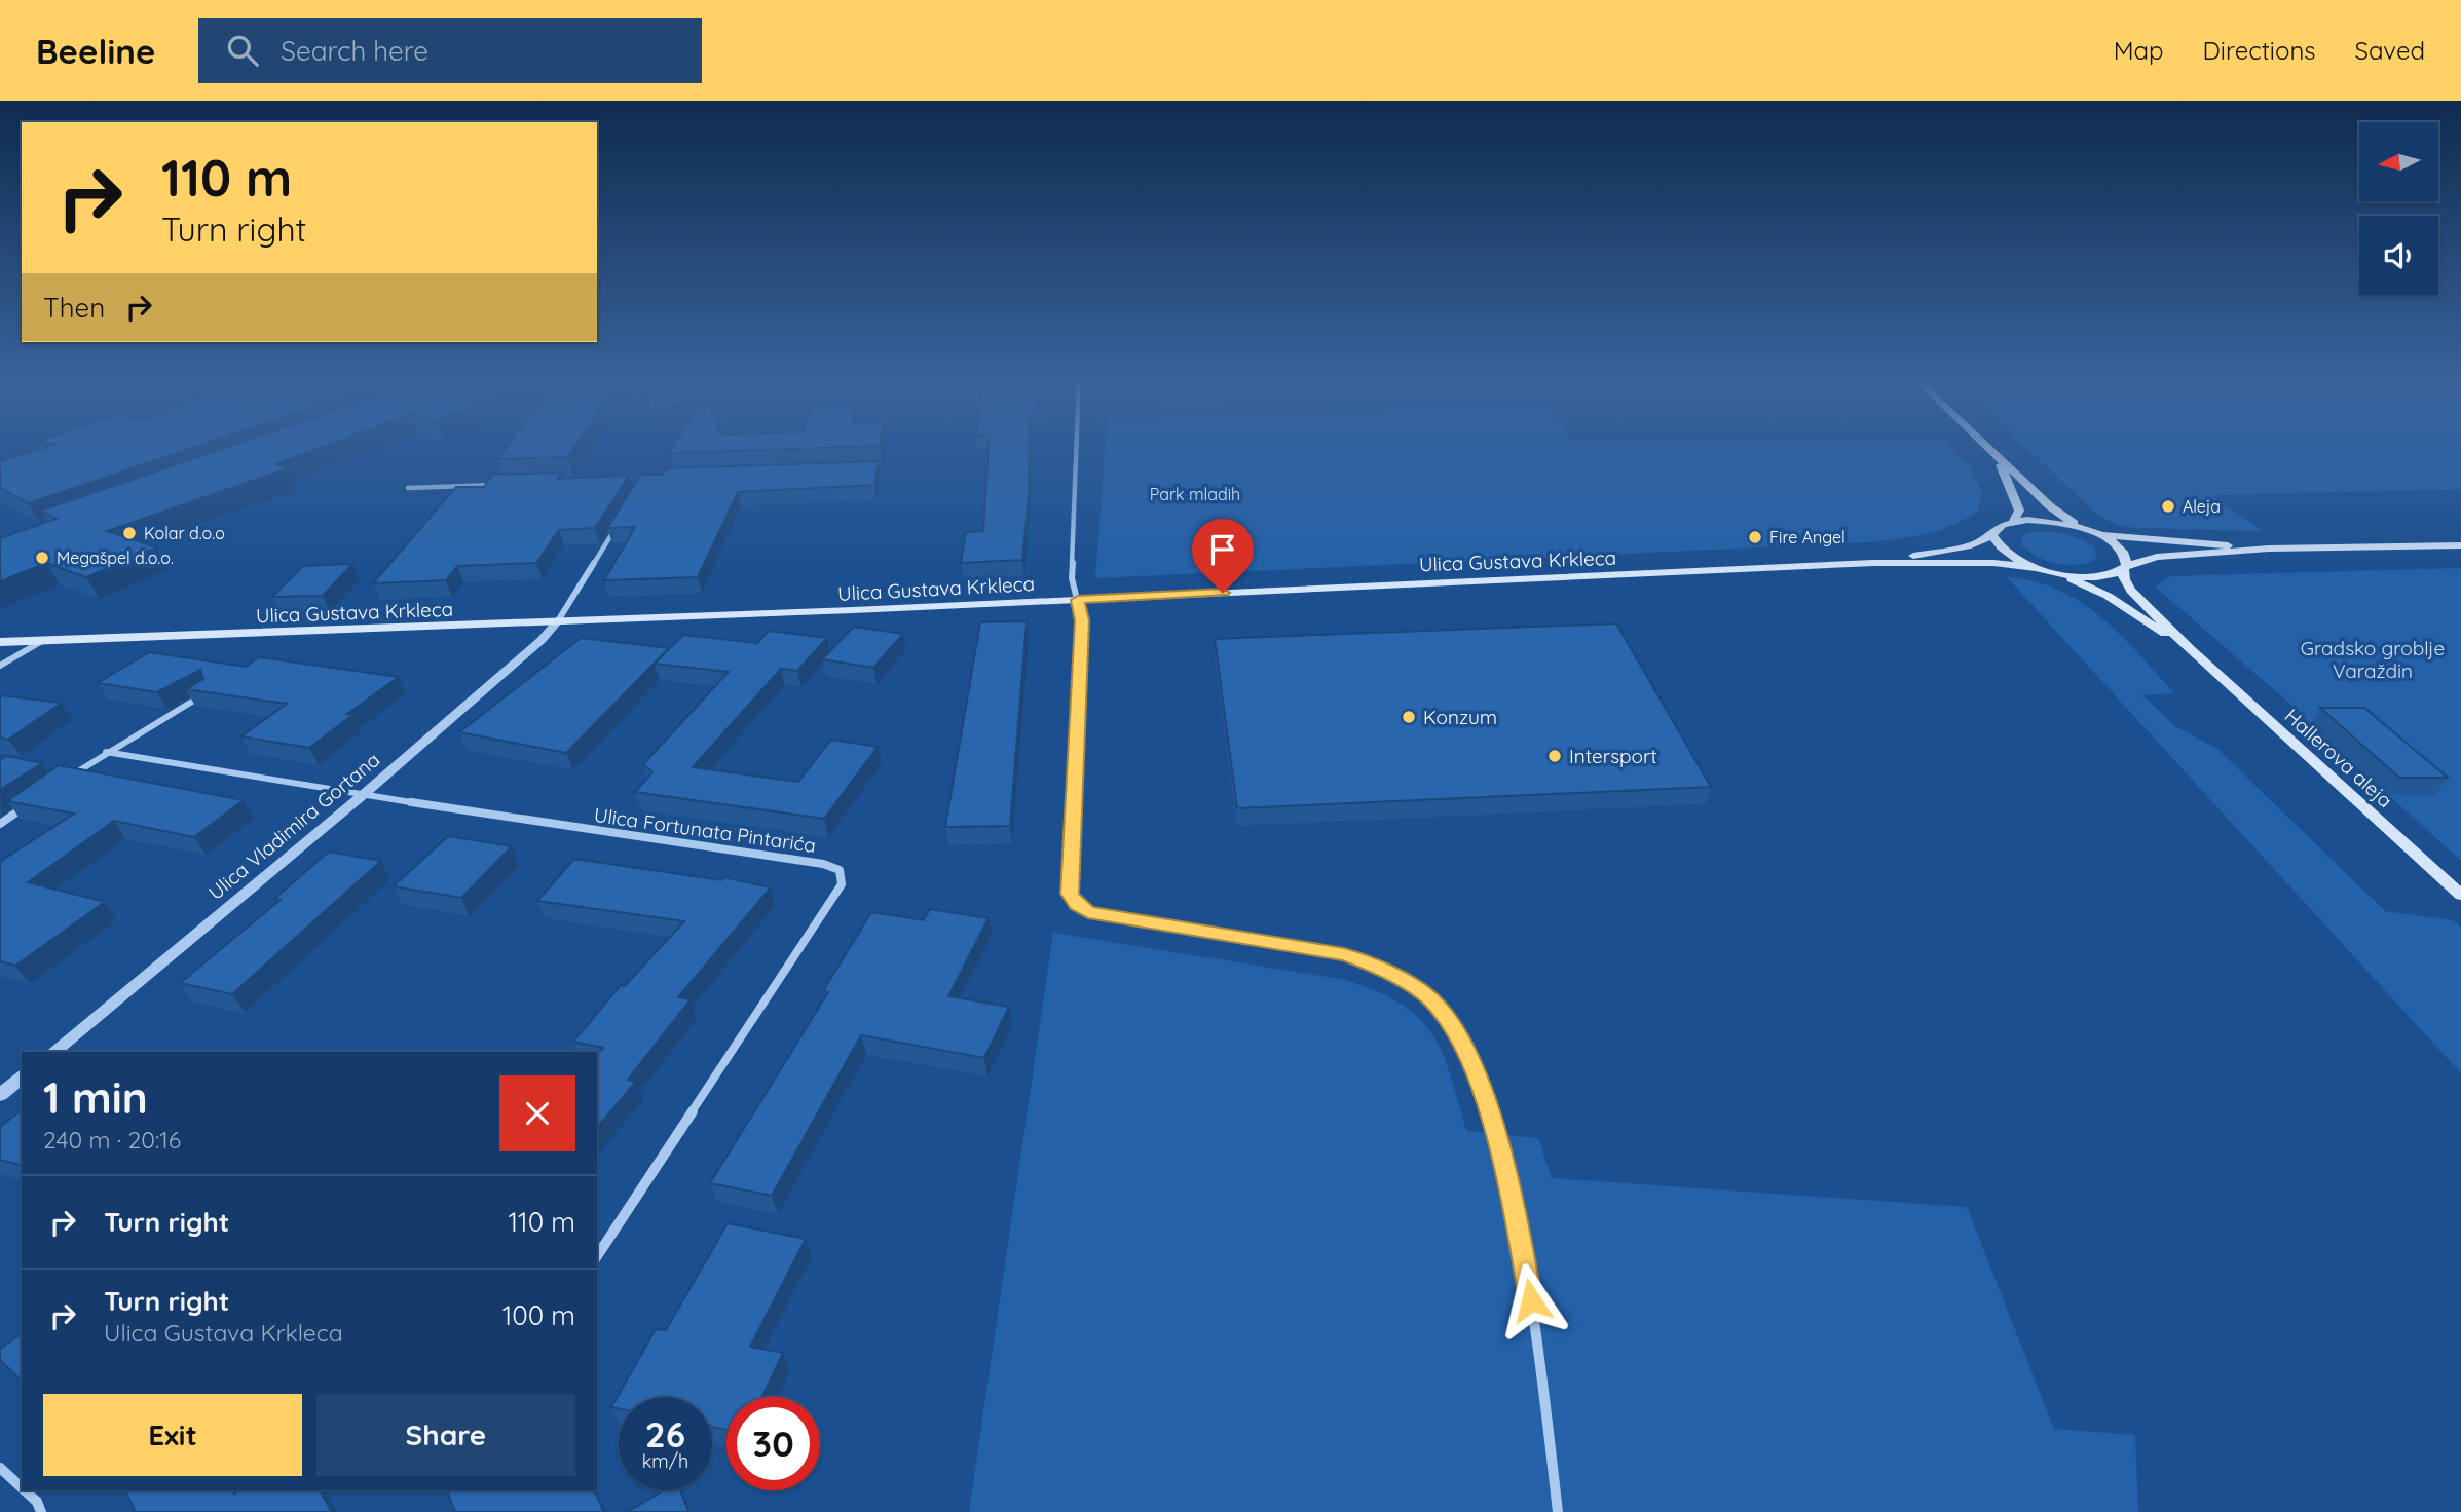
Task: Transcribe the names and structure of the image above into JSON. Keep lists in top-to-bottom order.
{
  "streets": {
    "main road": ["Ulica Gustava Krkleca", "Hallerova aleja"],
    "street": ["Ulica Vladimira Gortana", "Ulica Fortunata Pintarića"]
  },
  "crossings": [
    ["Ulica Gustava Krkleca", "Ulica Vladimira Gortana"],
    ["Ulica Vladimira Gortana", "Ulica Fortunata Pintarića"]
  ],
  "parks": ["Park mladih", "Gradsko groblje Varaždin"],
  "places": [
    "Aleja",
    "Kolar d.o.o",
    "Fire Angel",
    "Megašpel d.o.o.",
    "Konzum",
    "Intersport"
  ],
  "north": "left",
  "page": {
    "header": "Beeline",
    "search": "Search here",
    "nav": ["Map", "Directions", "Saved"],
    "turn": ["110 m", "Turn right"],
    "then": "Then",
    "heading": ["1 min", "240 m · 20:16"],
    "list": [
      {
        "name": "Turn right",
        "value": "110 m"
      },
      {
        "name": "Turn right",
        "note": "Ulica Gustava Krkleca",
        "value": "100 m"
      }
    ],
    "buttons": ["Exit", "Share"],
    "speed": "26 km/h",
    "limit": "30"
  }
}
